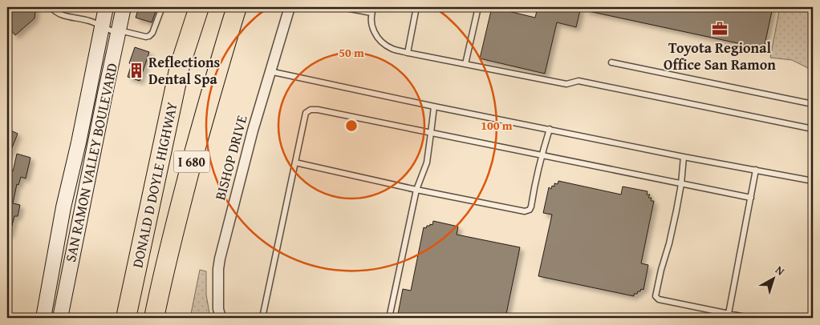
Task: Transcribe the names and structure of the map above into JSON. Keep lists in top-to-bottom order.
{
  "streets": {
    "highway": ["I 680", "DONALD D DOYLE HIGHWAY"],
    "main road": ["SAN RAMON VALLEY BOULEVARD"],
    "street": ["BISHOP DRIVE"]
  },
  "places": {
    "office": ["Toyota Regional Office San Ramon"],
    "building": ["Reflections Dental Spa"]
  },
  "north": "top right",
  "rings": ["50 m", "100 m"]
}
